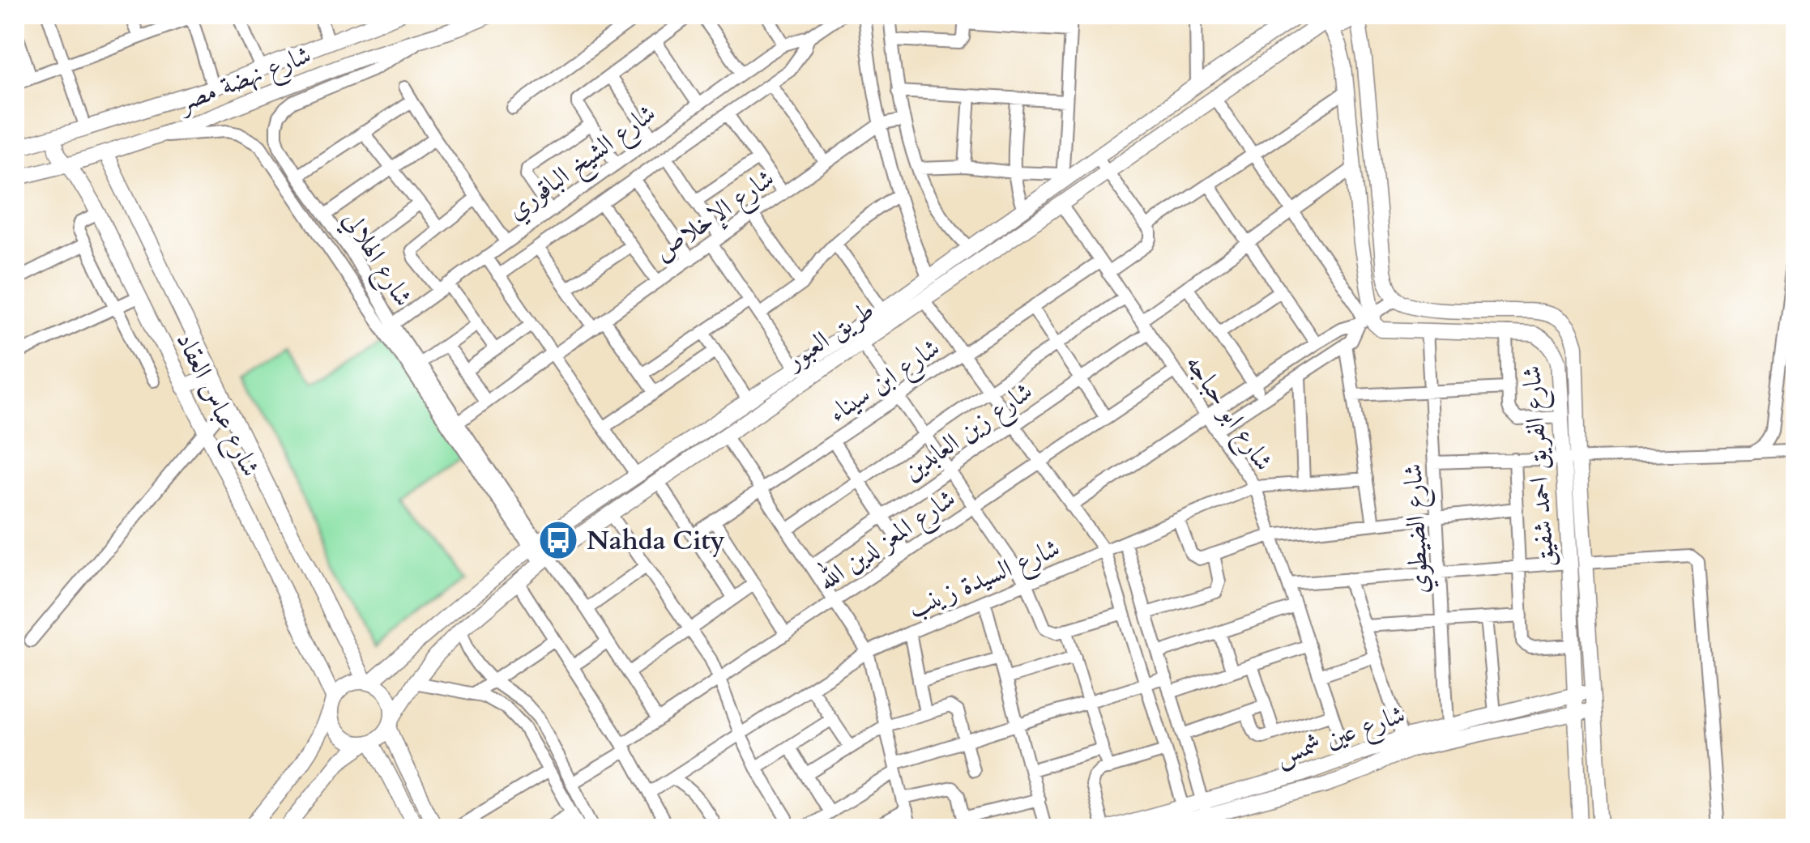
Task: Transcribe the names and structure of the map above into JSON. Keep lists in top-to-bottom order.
{
  "streets": {
    "street": [
      "شارع نهضة مصر",
      "شارع الشيخ الباقوري",
      "شارع الإخلاص",
      "شارع الهلالي",
      "طريق العبور",
      "شارع ابن سيناء",
      "شارع عباس العقاد",
      "شارع ابو حباجه",
      "شارع زين العابدين",
      "شارع الفريق احمد شفيق",
      "شارع الضيطوي",
      "شارع المعز لدين الله",
      "شارع السيدة زينب",
      "شارع عين شمس"
    ]
  },
  "crossings": [
    ["شارع نهضة مصر", "شارع الهلالي"],
    ["شارع نهضة مصر", "شارع عباس العقاد"],
    ["شارع الشيخ الباقوري", "شارع الهلالي"],
    ["شارع الإخلاص", "شارع الهلالي"],
    ["شارع الهلالي", "طريق العبور"],
    ["شارع الهلالي", "شارع المعز لدين الله"],
    ["طريق العبور", "شارع عباس العقاد"],
    ["طريق العبور", "شارع ابو حباجه"],
    ["شارع ابن سيناء", "شارع ابو حباجه"],
    ["شارع ابو حباجه", "شارع زين العابدين"],
    ["شارع ابو حباجه", "شارع المعز لدين الله"],
    ["شارع ابو حباجه", "شارع السيدة زينب"],
    ["شارع ابو حباجه", "شارع عين شمس"],
    ["شارع الفريق احمد شفيق", "شارع الضيطوي"],
    ["شارع الفريق احمد شفيق", "شارع عين شمس"],
    ["شارع الضيطوي", "شارع عين شمس"]
  ],
  "places": {
    "bus stop": ["Nahda City"]
  }
}
